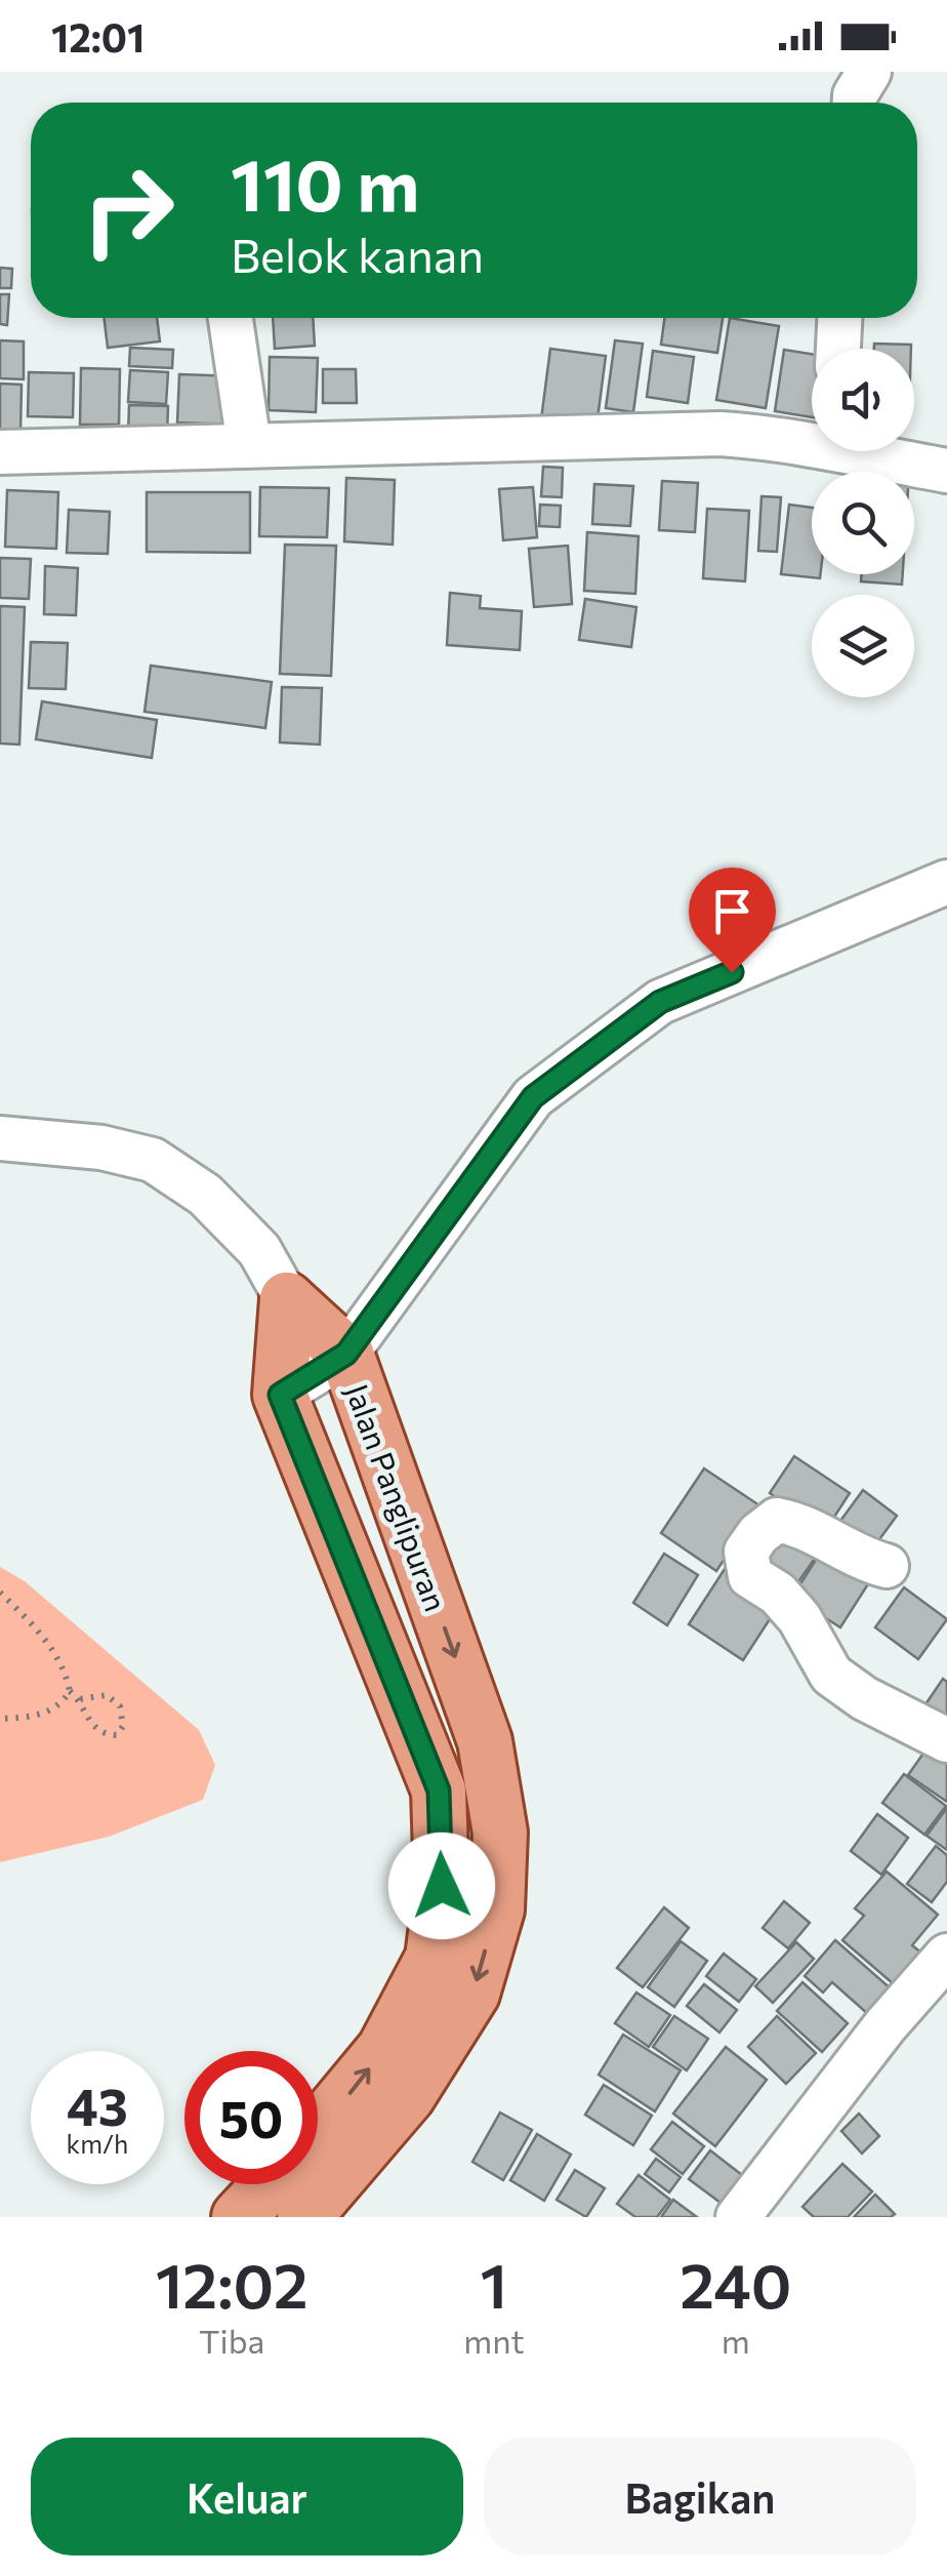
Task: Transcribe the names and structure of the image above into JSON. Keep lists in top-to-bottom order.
{
  "streets": {
    "main road": ["Jalan Panglipuran"]
  },
  "page": {
    "status": "12:01",
    "turn": ["110 m", "Belok kanan"],
    "speed": "43 km/h",
    "limit": "50",
    "eta": [
      "12:02",
      "Tiba",
      "1",
      "mnt",
      "240",
      "m"
    ],
    "buttons": ["Keluar", "Bagikan"]
  }
}
